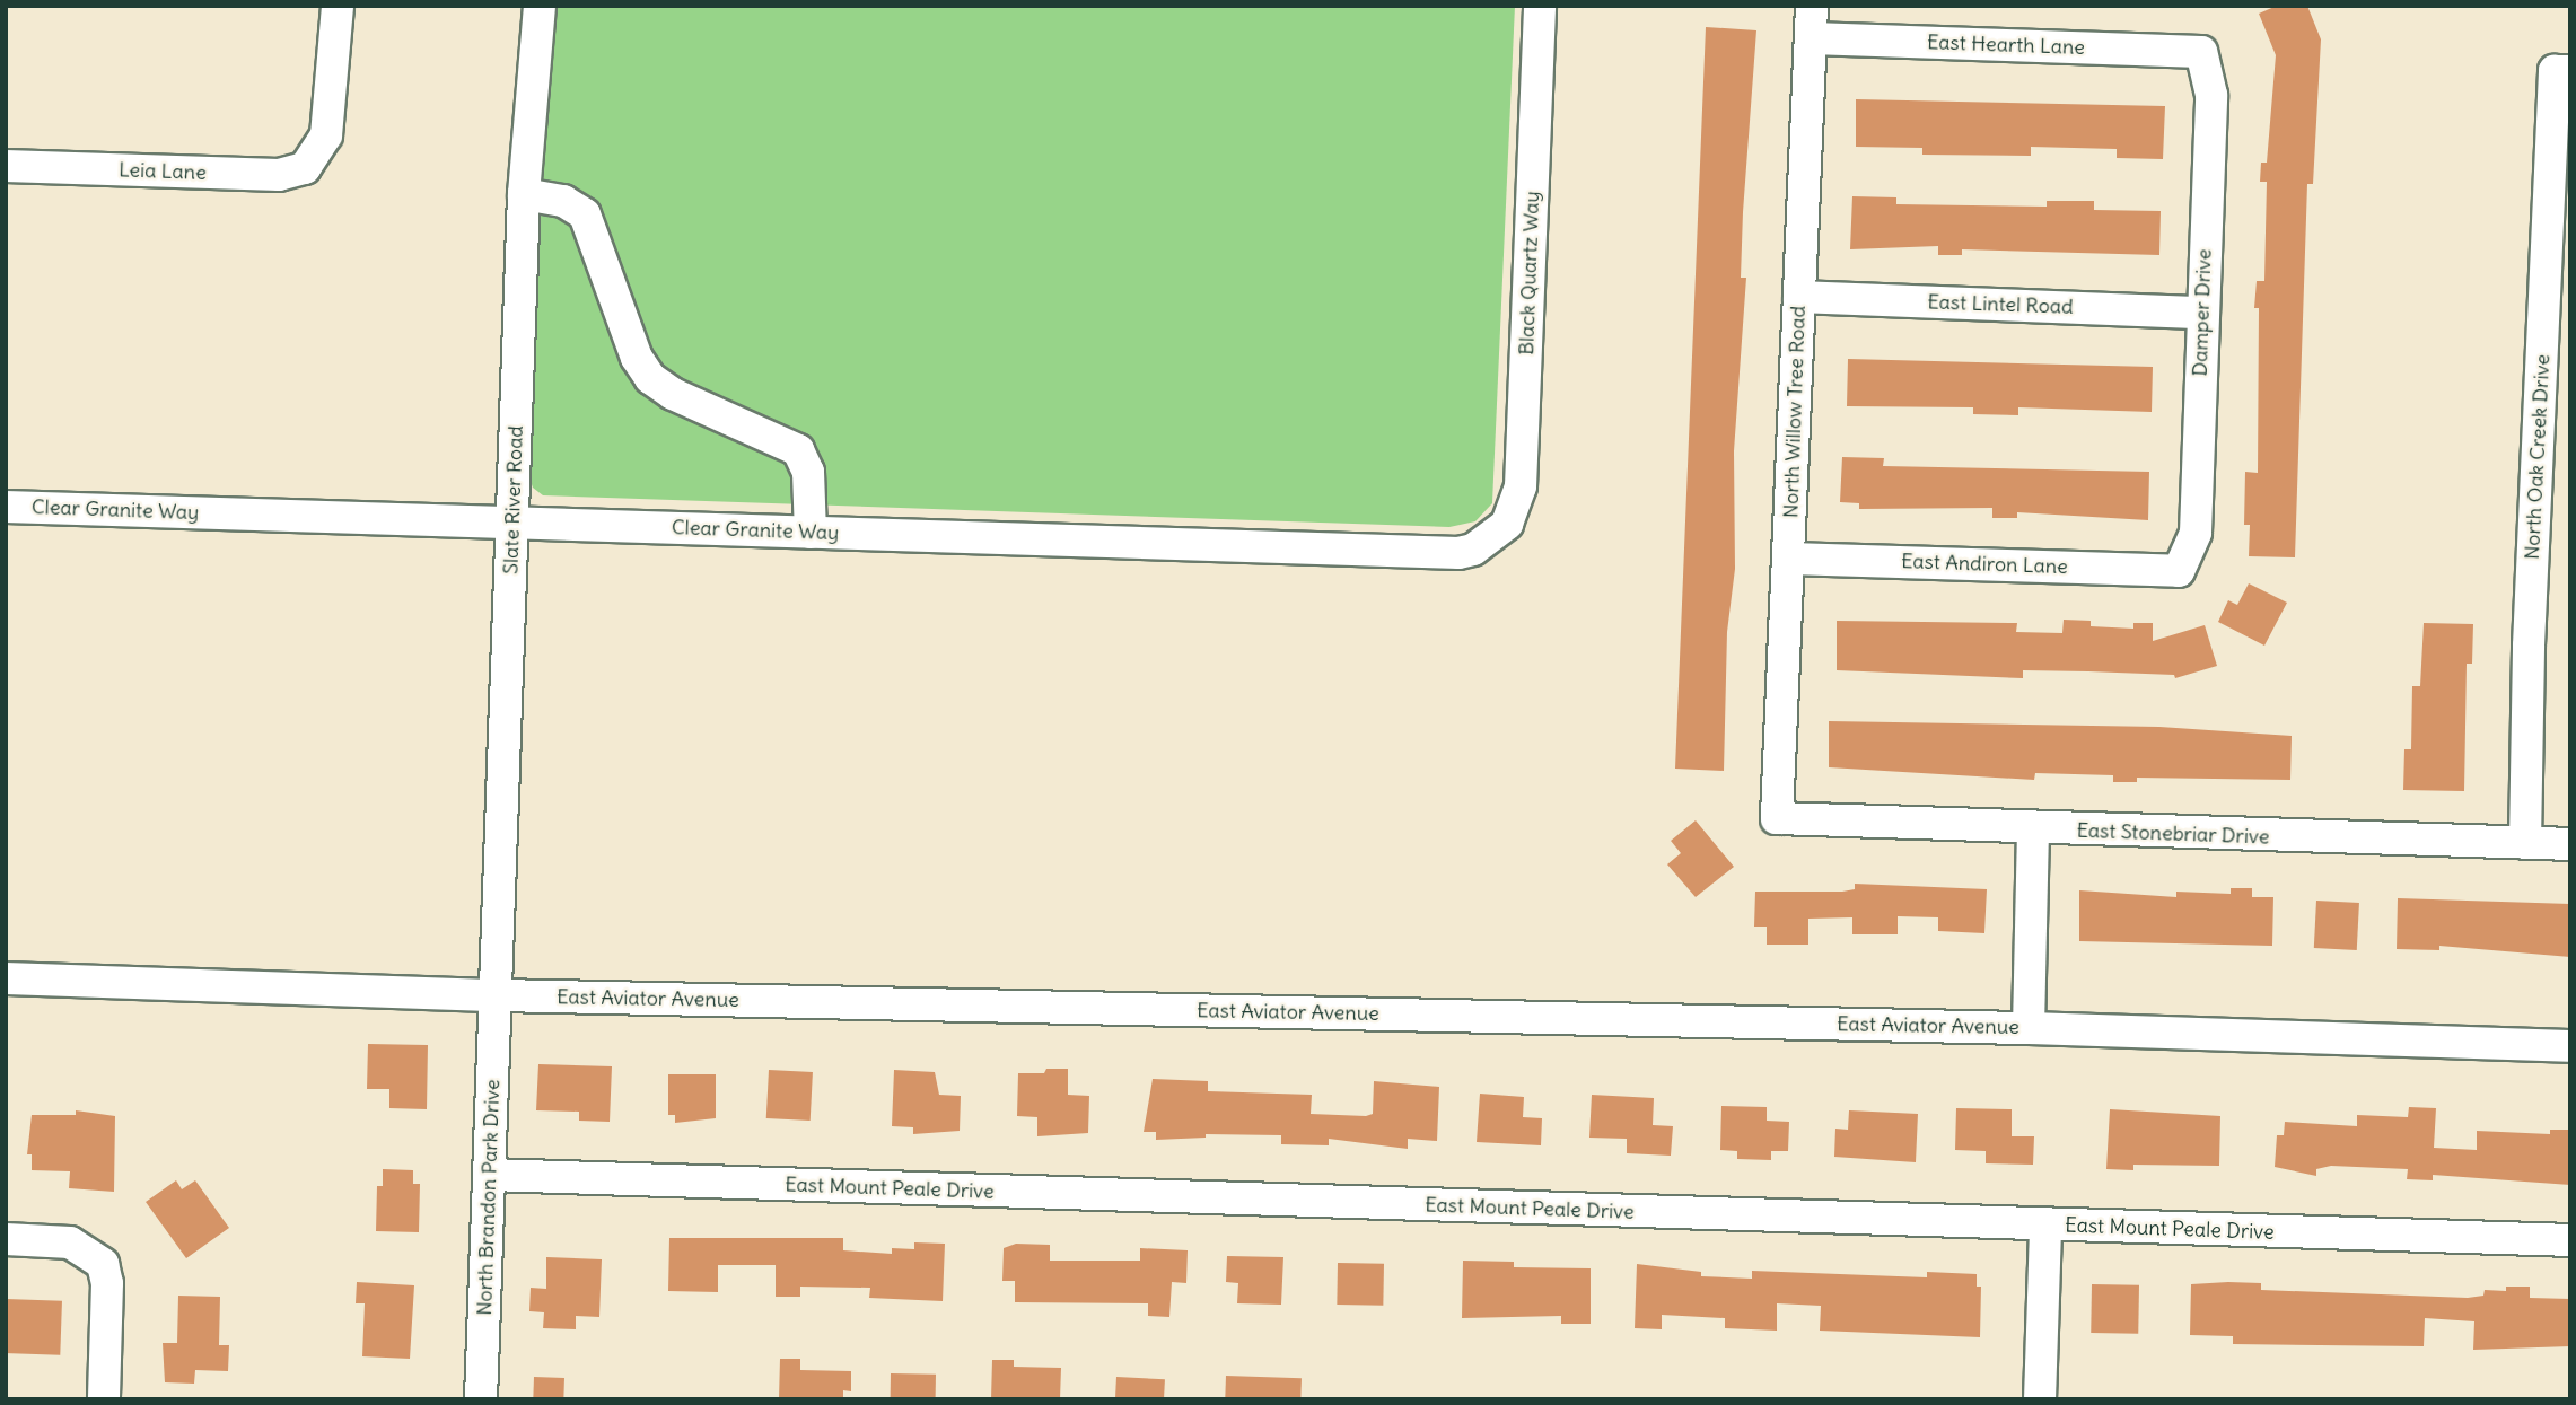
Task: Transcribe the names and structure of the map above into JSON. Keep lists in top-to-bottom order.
{
  "streets": {
    "street": [
      "East Hearth Lane",
      "Leia Lane",
      "Black Quartz Way",
      "East Lintel Road",
      "Damper Drive",
      "North Willow Tree Road",
      "North Oak Creek Drive",
      "Slate River Road",
      "Clear Granite Way",
      "East Andiron Lane",
      "East Stonebriar Drive",
      "East Aviator Avenue",
      "East Mount Peale Drive",
      "North Brandon Park Drive"
    ]
  },
  "crossings": [
    ["East Hearth Lane", "Damper Drive"],
    ["East Hearth Lane", "North Willow Tree Road"],
    ["Black Quartz Way", "Clear Granite Way"],
    ["East Lintel Road", "Damper Drive"],
    ["East Lintel Road", "North Willow Tree Road"],
    ["Damper Drive", "East Andiron Lane"],
    ["North Willow Tree Road", "East Andiron Lane"],
    ["North Willow Tree Road", "East Stonebriar Drive"],
    ["North Oak Creek Drive", "East Stonebriar Drive"],
    ["Slate River Road", "Clear Granite Way"],
    ["Slate River Road", "East Aviator Avenue"],
    ["Slate River Road", "North Brandon Park Drive"],
    ["East Aviator Avenue", "North Brandon Park Drive"],
    ["East Mount Peale Drive", "North Brandon Park Drive"]
  ]
}
